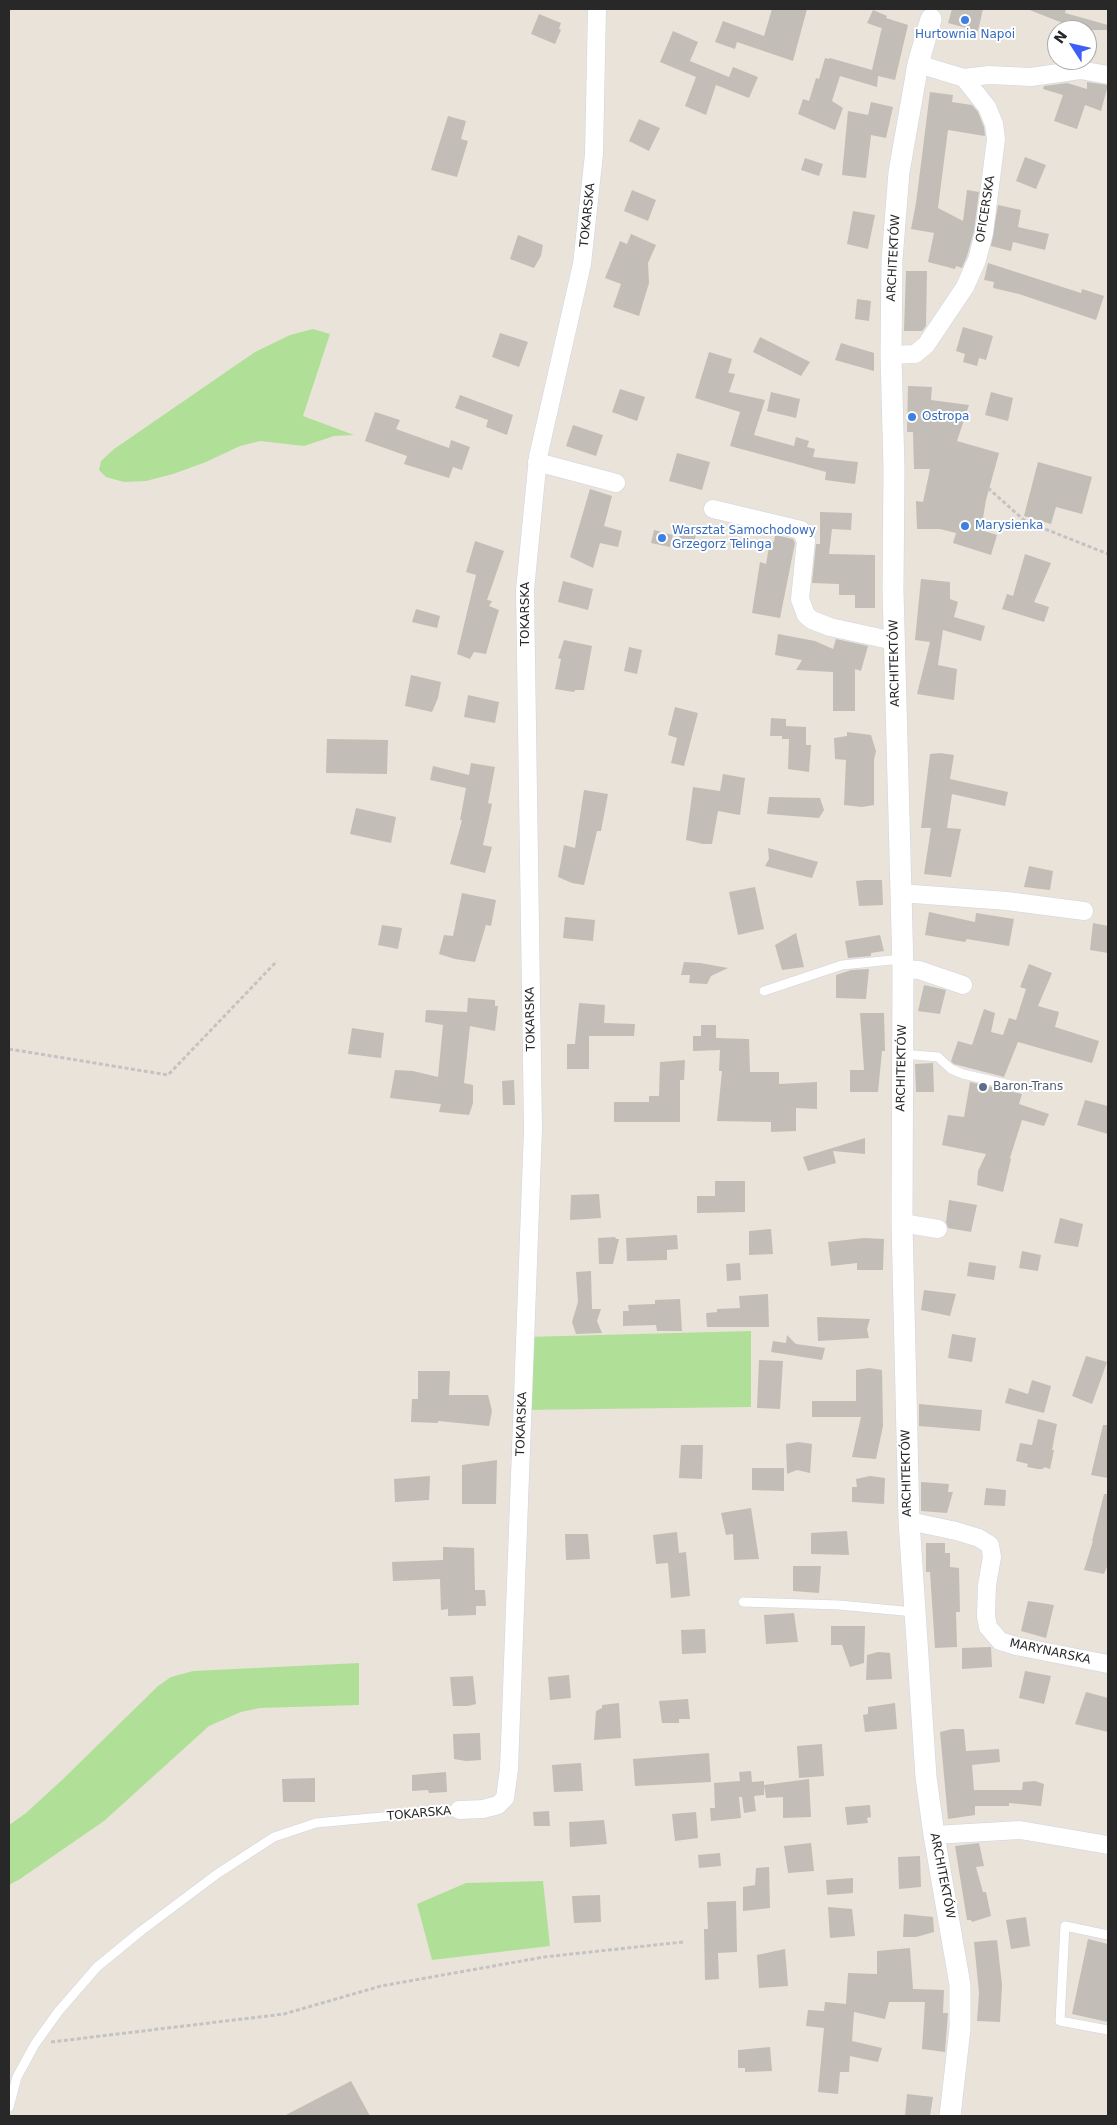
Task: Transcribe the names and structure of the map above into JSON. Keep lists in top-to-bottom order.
{
  "streets": {
    "street": [
      "OFICERSKA",
      "TOKARSKA",
      "ARCHITEKTÓW",
      "MARYNARSKA"
    ]
  },
  "crossings": [
    ["OFICERSKA", "ARCHITEKTÓW"],
    ["ARCHITEKTÓW", "MARYNARSKA"]
  ],
  "places": [
    "Hurtownia Napoi",
    "Ostropa",
    "Marysienka",
    "Warsztat Samochodowy Grzegorz Telinga",
    "Baron-Trans"
  ],
  "north": "top left"
}
